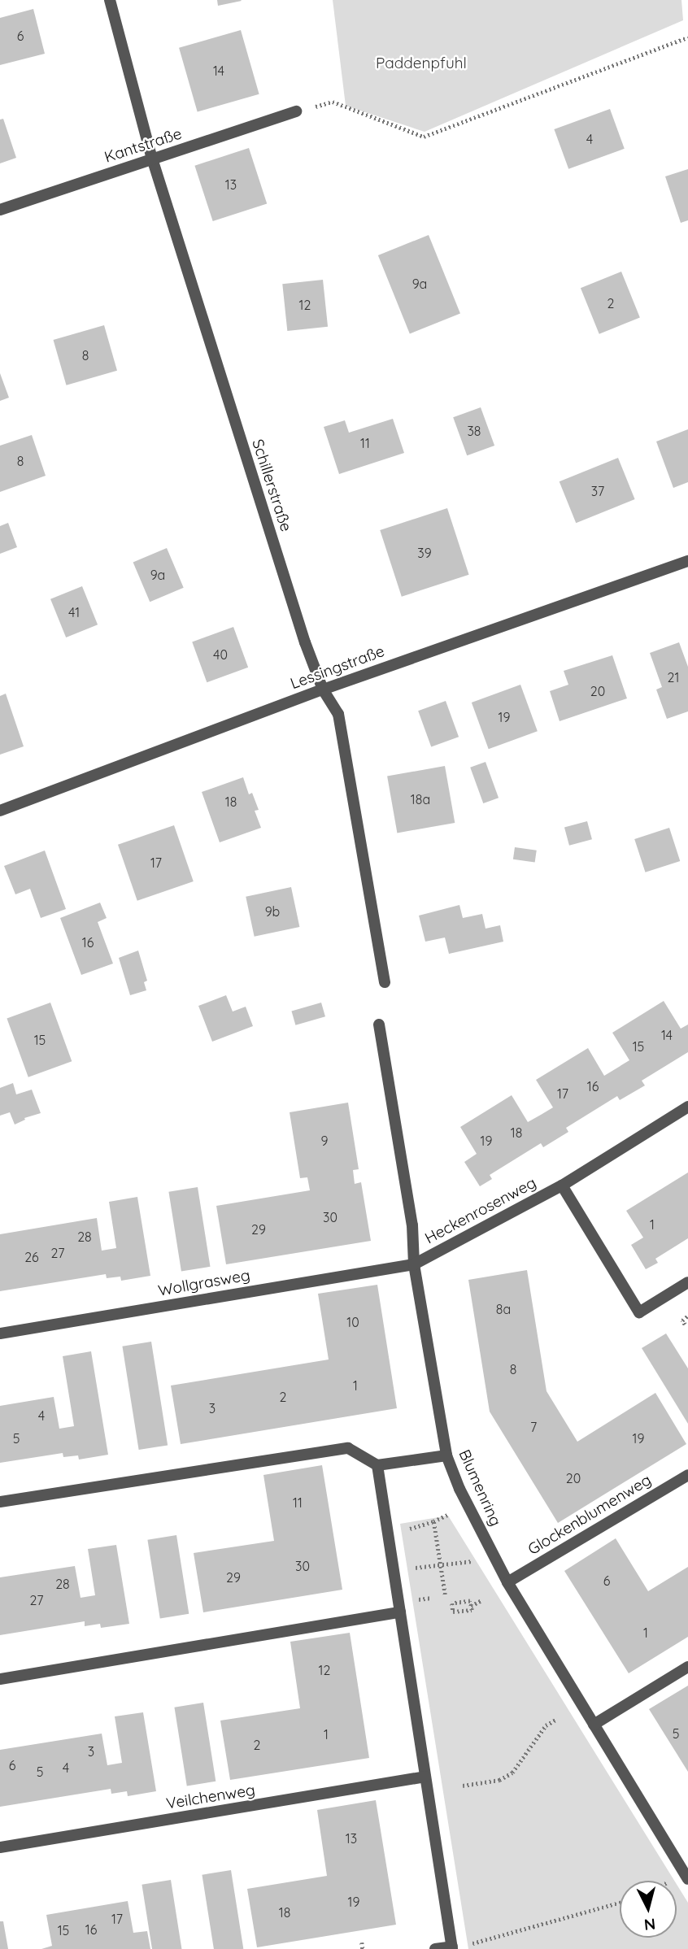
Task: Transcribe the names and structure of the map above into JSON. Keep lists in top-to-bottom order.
{
  "streets": {
    "street": [
      "Kantstraße",
      "Schillerstraße",
      "Lessingstraße",
      "Heckenrosenweg",
      "Wollgrasweg",
      "Blumenring",
      "Glockenblumenweg",
      "Veilchenweg"
    ]
  },
  "crossings": [
    ["Kantstraße", "Schillerstraße"],
    ["Schillerstraße", "Lessingstraße"],
    ["Heckenrosenweg", "Wollgrasweg"],
    ["Heckenrosenweg", "Blumenring"],
    ["Wollgrasweg", "Blumenring"],
    ["Blumenring", "Glockenblumenweg"]
  ],
  "parks": ["Paddenpfuhl"],
  "house_numbers": [
    "6",
    "14",
    "4",
    "13",
    "9a",
    "2",
    "12",
    "8",
    "38",
    "11",
    "8",
    "37",
    "39",
    "9a",
    "41",
    "40",
    "21",
    "20",
    "19",
    "18a",
    "18",
    "17",
    "9b",
    "16",
    "14",
    "15",
    "15",
    "16",
    "17",
    "18",
    "9",
    "19",
    "30",
    "1",
    "29",
    "28",
    "27",
    "26",
    "8a",
    "10",
    "8",
    "1",
    "2",
    "3",
    "4",
    "7",
    "5",
    "19",
    "20",
    "11",
    "30",
    "29",
    "6",
    "28",
    "27",
    "1",
    "12",
    "5",
    "1",
    "2",
    "3",
    "6",
    "4",
    "5",
    "13",
    "19",
    "18",
    "17",
    "16",
    "15"
  ],
  "north": "bottom"
}
